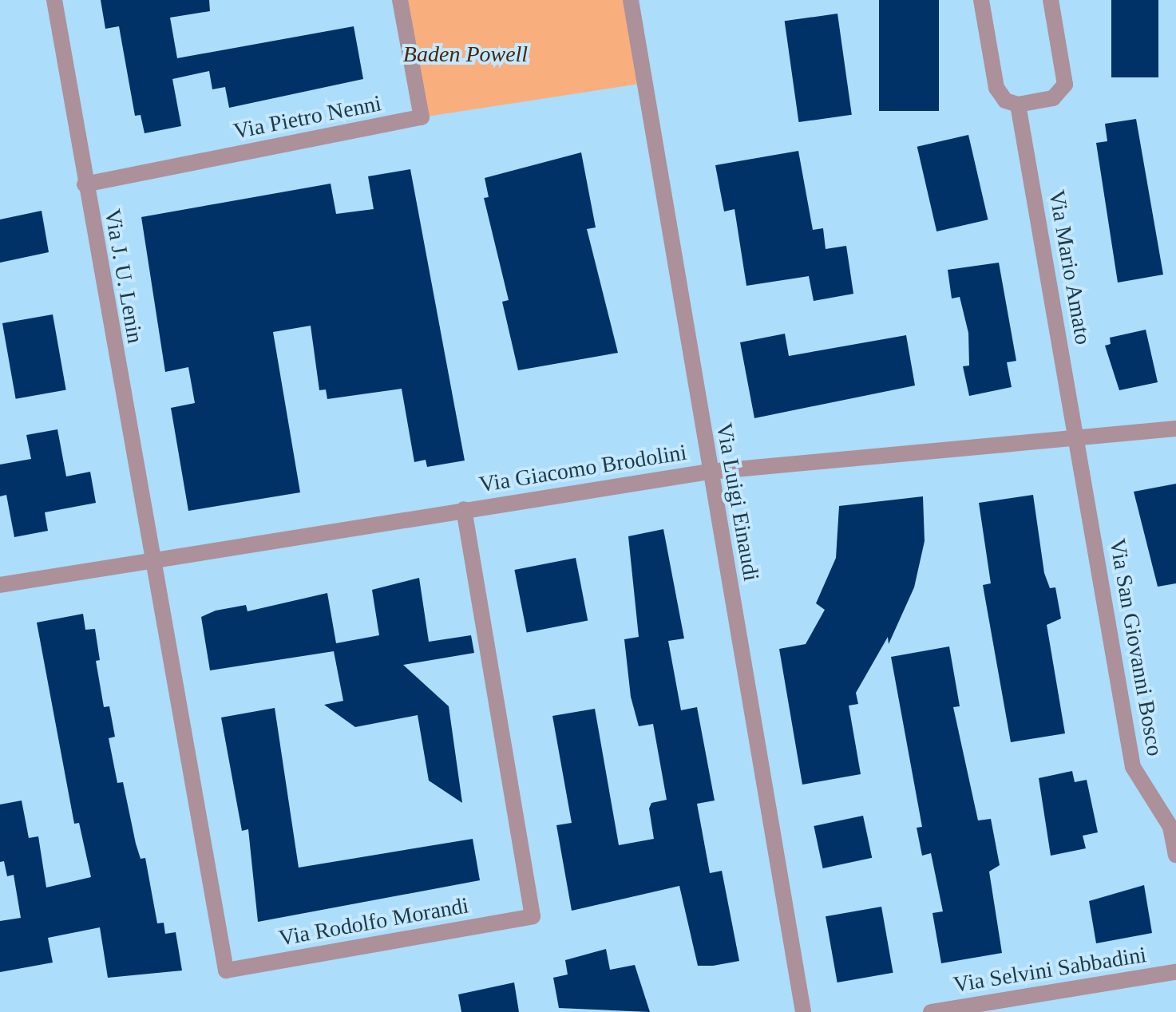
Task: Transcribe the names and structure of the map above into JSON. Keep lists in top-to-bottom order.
{
  "streets": {
    "street": [
      "Via Pietro Nenni",
      "Via Mario Amato",
      "Via J. U. Lenin",
      "Via Giacomo Brodolini",
      "Via Luigi Einaudi",
      "Via San Giovanni Bosco",
      "Via Rodolfo Morandi",
      "Via Selvini Sabbadini"
    ]
  },
  "crossings": [
    ["Via Pietro Nenni", "Via J. U. Lenin"],
    ["Via Mario Amato", "Via Giacomo Brodolini"],
    ["Via Mario Amato", "Via San Giovanni Bosco"],
    ["Via J. U. Lenin", "Via Giacomo Brodolini"],
    ["Via J. U. Lenin", "Via Rodolfo Morandi"],
    ["Via Giacomo Brodolini", "Via Luigi Einaudi"],
    ["Via Giacomo Brodolini", "Via San Giovanni Bosco"],
    ["Via Giacomo Brodolini", "Via Rodolfo Morandi"]
  ],
  "parks": ["Baden Powell"]
}
